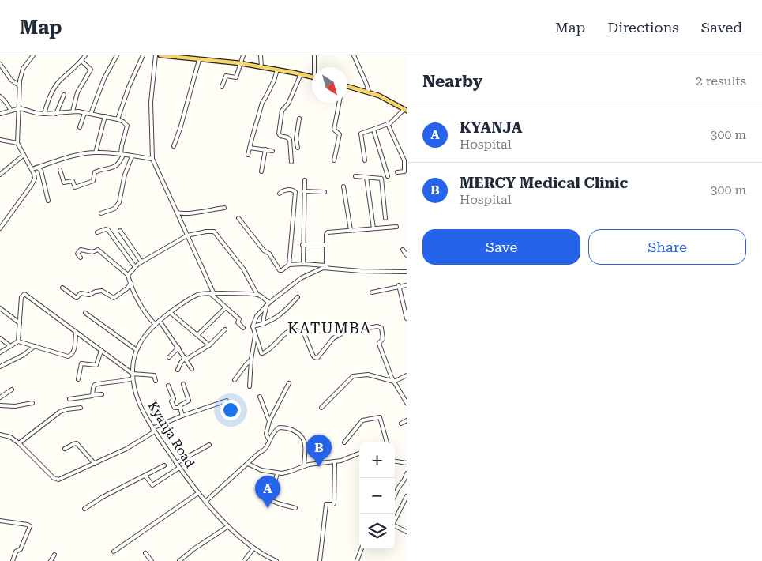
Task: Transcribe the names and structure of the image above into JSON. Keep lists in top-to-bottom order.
{
  "streets": {
    "street": ["Kyanja Road"]
  },
  "districts": ["KATUMBA"],
  "north": "bottom right",
  "page": {
    "header": "Map",
    "nav": ["Map", "Directions", "Saved"],
    "heading": ["Nearby", "2 results"],
    "list": [
      {
        "mark": "A",
        "name": "KYANJA",
        "note": "Hospital",
        "value": "300 m"
      },
      {
        "mark": "B",
        "name": "MERCY Medical Clinic",
        "note": "Hospital",
        "value": "300 m"
      }
    ],
    "buttons": ["Save", "Share"],
    "pins": ["B", "A"],
    "map_buttons": ["+", "−"]
  }
}
